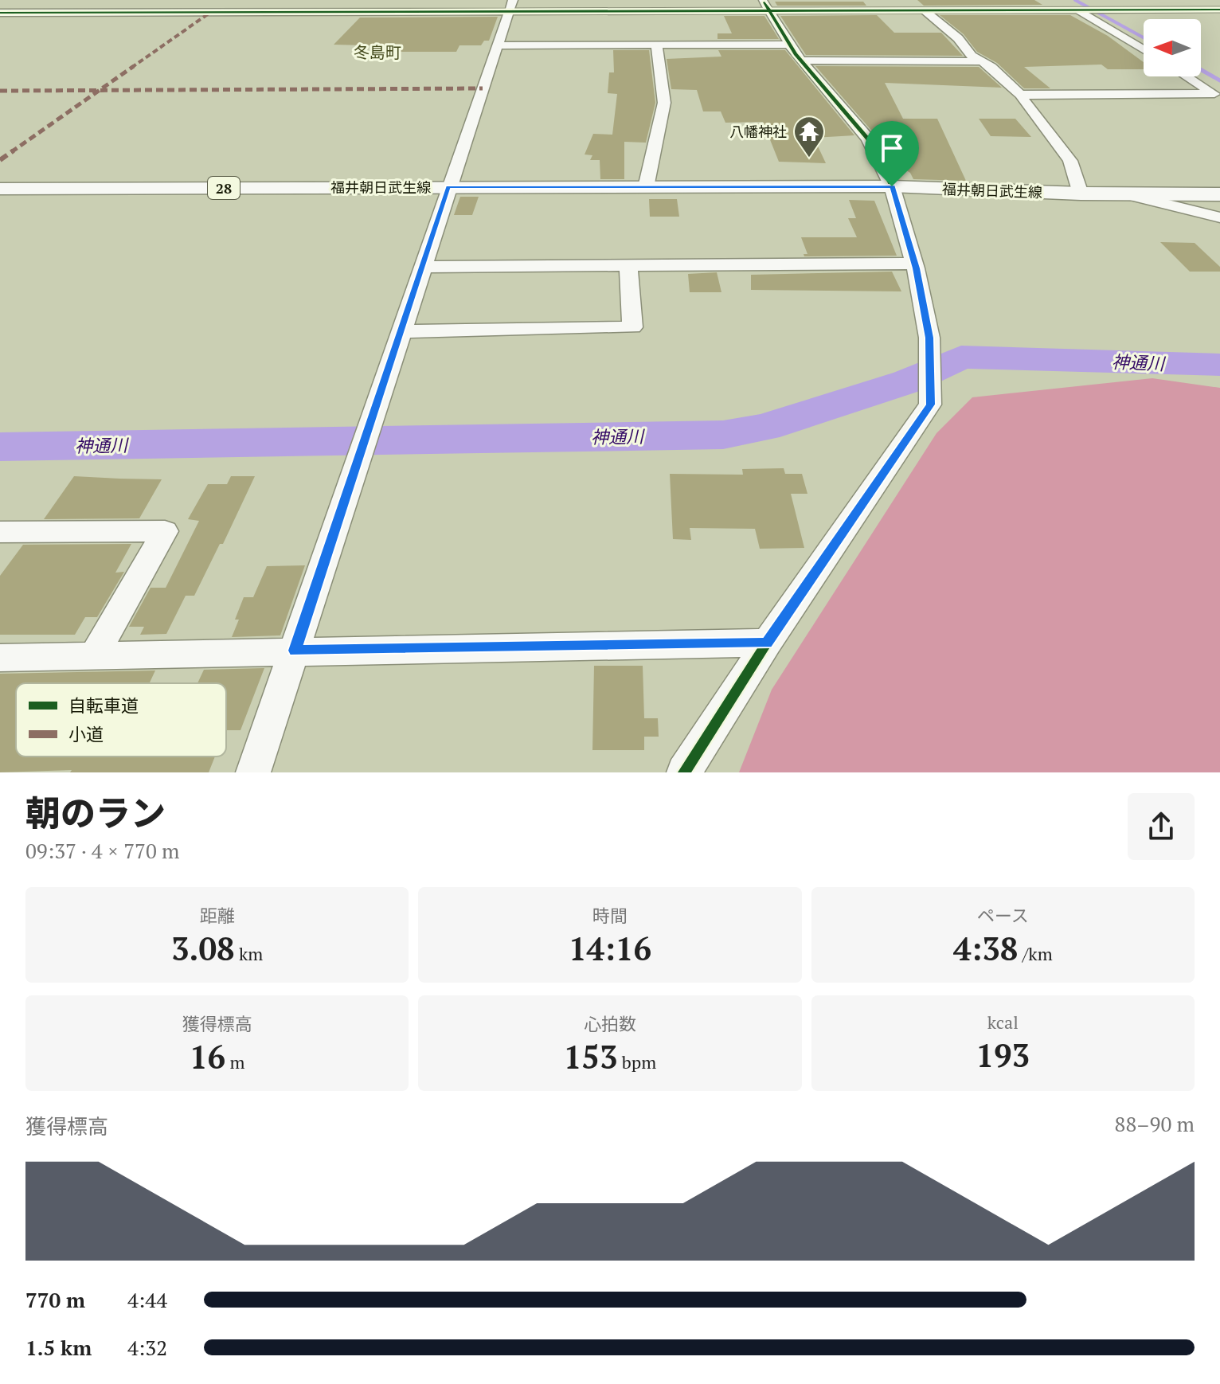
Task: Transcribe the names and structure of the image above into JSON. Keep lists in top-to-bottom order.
{
  "streets": {
    "main road": ["福井朝日武生線", "28"]
  },
  "districts": ["冬島町"],
  "water": ["神通川"],
  "places": {
    "temple": ["八幡神社"]
  },
  "legend": ["自転車道", "小道"],
  "north": "left",
  "page": {
    "heading": ["朝のラン", "09:37 · 4 × 770 m"],
    "stats": [
      ["距離", "3.08 km"],
      ["時間", "14:16"],
      ["ペース", "4:38 /km"],
      ["獲得標高", "16 m"],
      ["心拍数", "153 bpm"],
      ["kcal", "193"]
    ],
    "chart": ["獲得標高", "88–90 m"],
    "list": [
      {
        "name": "770 m",
        "note": "4:44"
      },
      {
        "name": "1.5 km",
        "note": "4:32"
      }
    ]
  }
}
